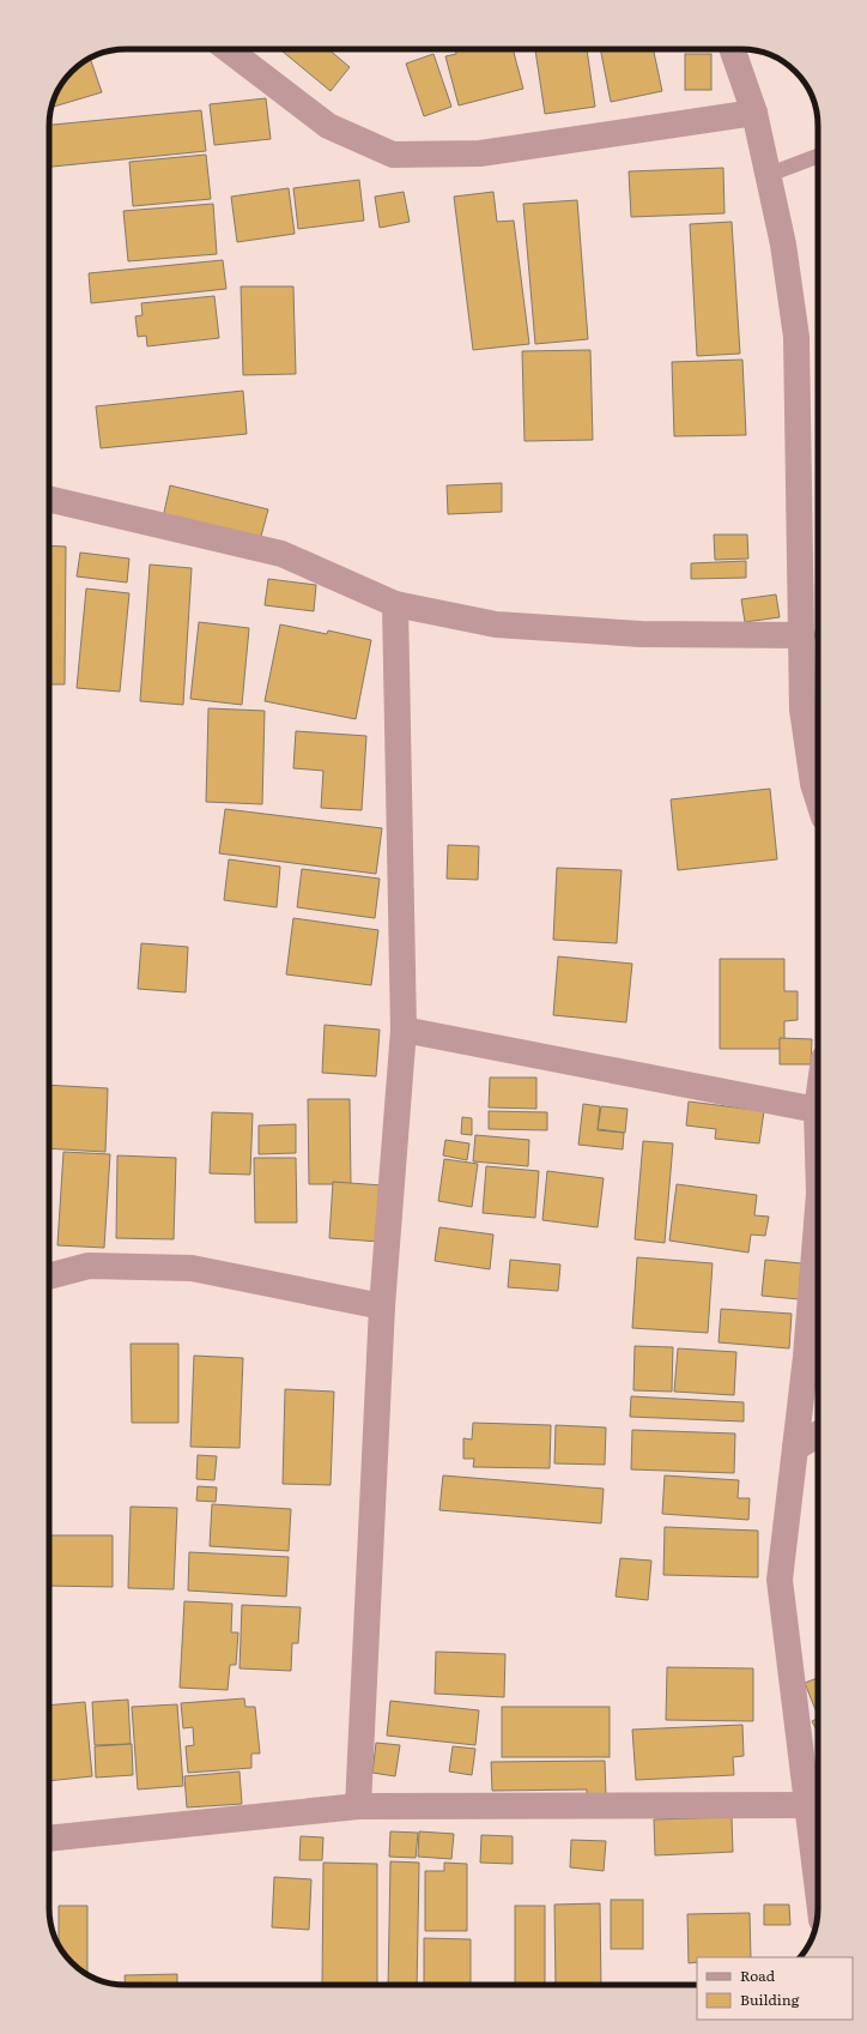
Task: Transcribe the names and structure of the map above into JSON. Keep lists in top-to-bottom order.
{
  "legend": ["Road", "Building"]
}
